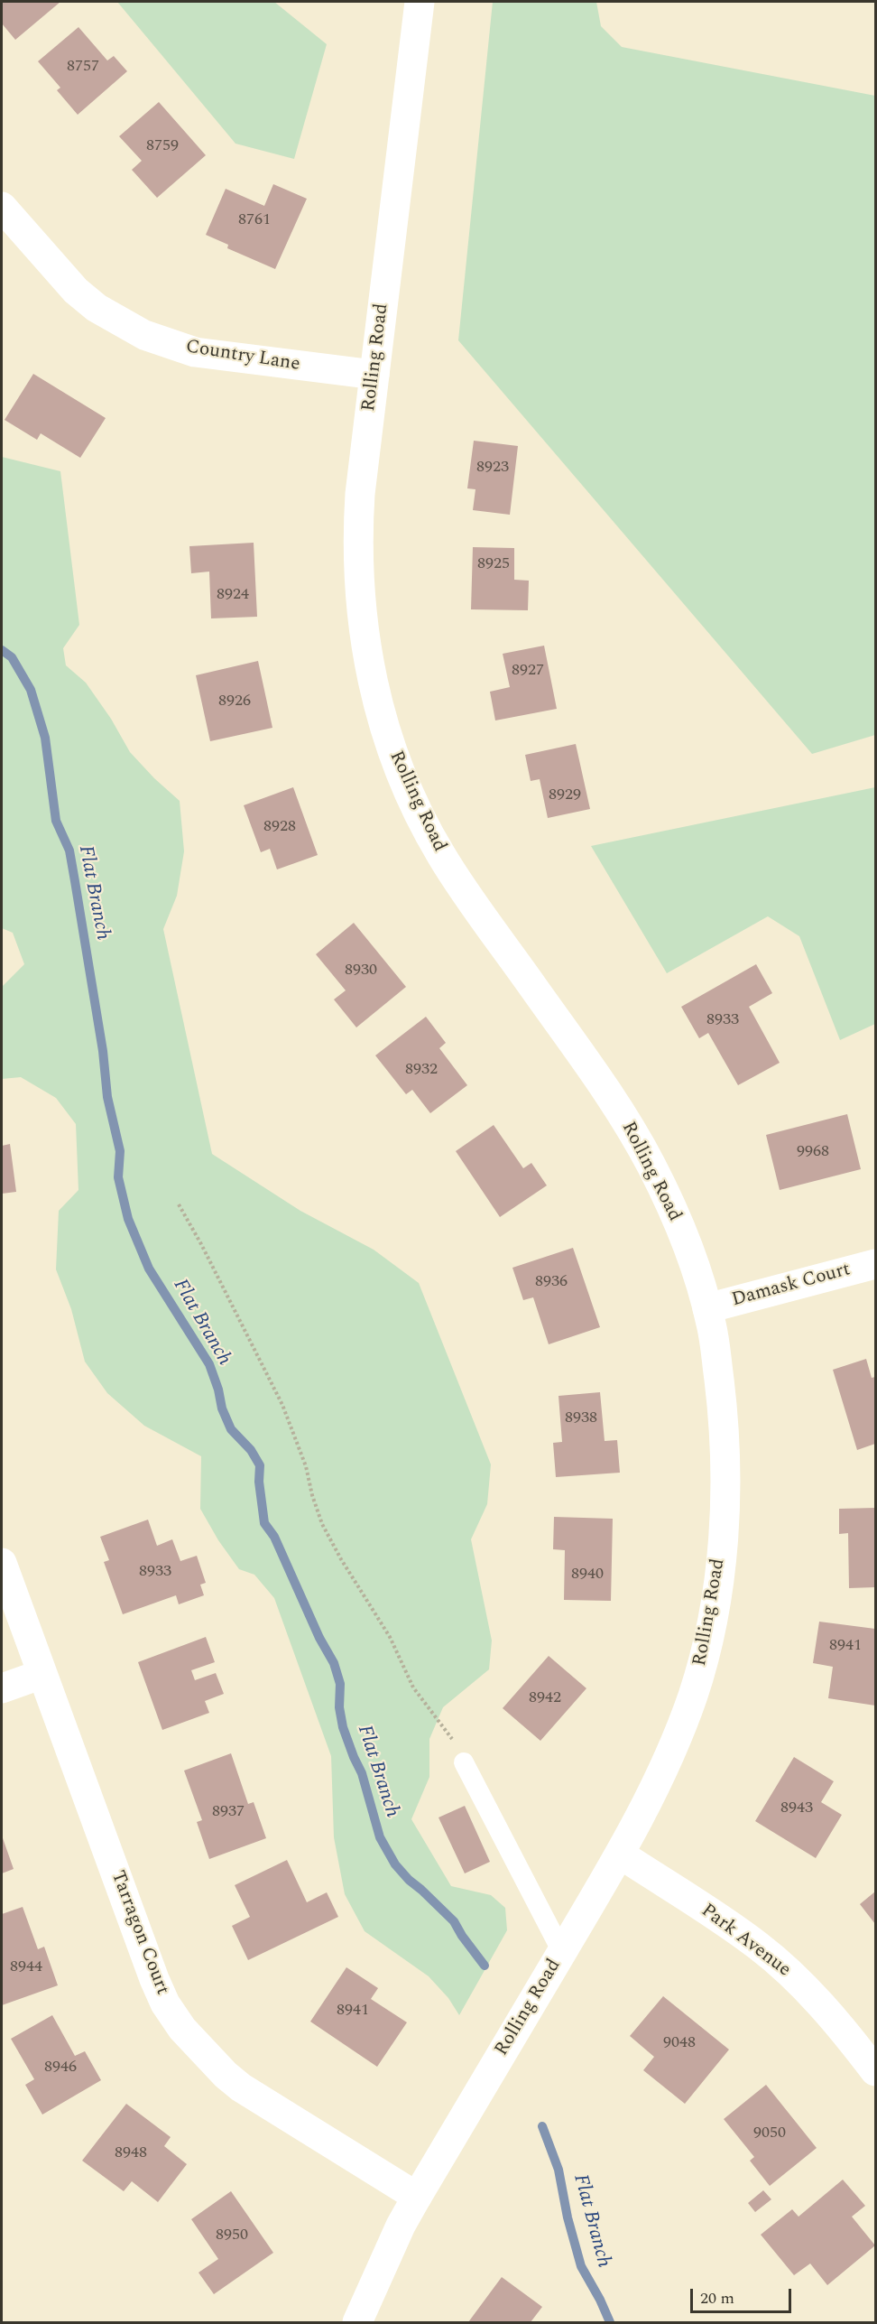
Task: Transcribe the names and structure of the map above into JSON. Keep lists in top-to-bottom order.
{
  "streets": {
    "street": [
      "Country Lane",
      "Rolling Road",
      "Damask Court",
      "Tarragon Court",
      "Park Avenue"
    ]
  },
  "crossings": [
    ["Country Lane", "Rolling Road"],
    ["Rolling Road", "Damask Court"],
    ["Rolling Road", "Tarragon Court"],
    ["Rolling Road", "Park Avenue"]
  ],
  "water": ["Flat Branch"],
  "house_numbers": [
    "8757",
    "8759",
    "8761",
    "8923",
    "8925",
    "8924",
    "8927",
    "8926",
    "8929",
    "8928",
    "8930",
    "8933",
    "8932",
    "9968",
    "8936",
    "8938",
    "8933",
    "8940",
    "8941",
    "8942",
    "8943",
    "8937",
    "8944",
    "8941",
    "9048",
    "8946",
    "9050",
    "8948",
    "8950"
  ],
  "scale_bar": "20 m"
}
